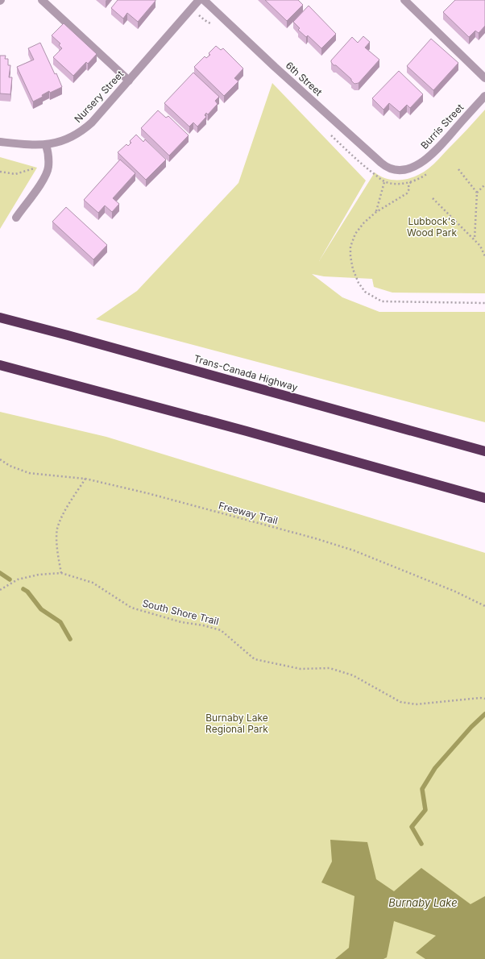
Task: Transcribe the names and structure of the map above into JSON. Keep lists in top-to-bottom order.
{
  "streets": {
    "highway": ["Trans-Canada Highway"],
    "street": ["6th Street", "Nursery Street", "Burris Street"],
    "path": ["Freeway Trail", "South Shore Trail"]
  },
  "crossings": [
    ["6th Street", "Burris Street"]
  ],
  "water": ["Burnaby Lake"],
  "parks": ["Lubbock's Wood Park", "Burnaby Lake Regional Park"]
}
